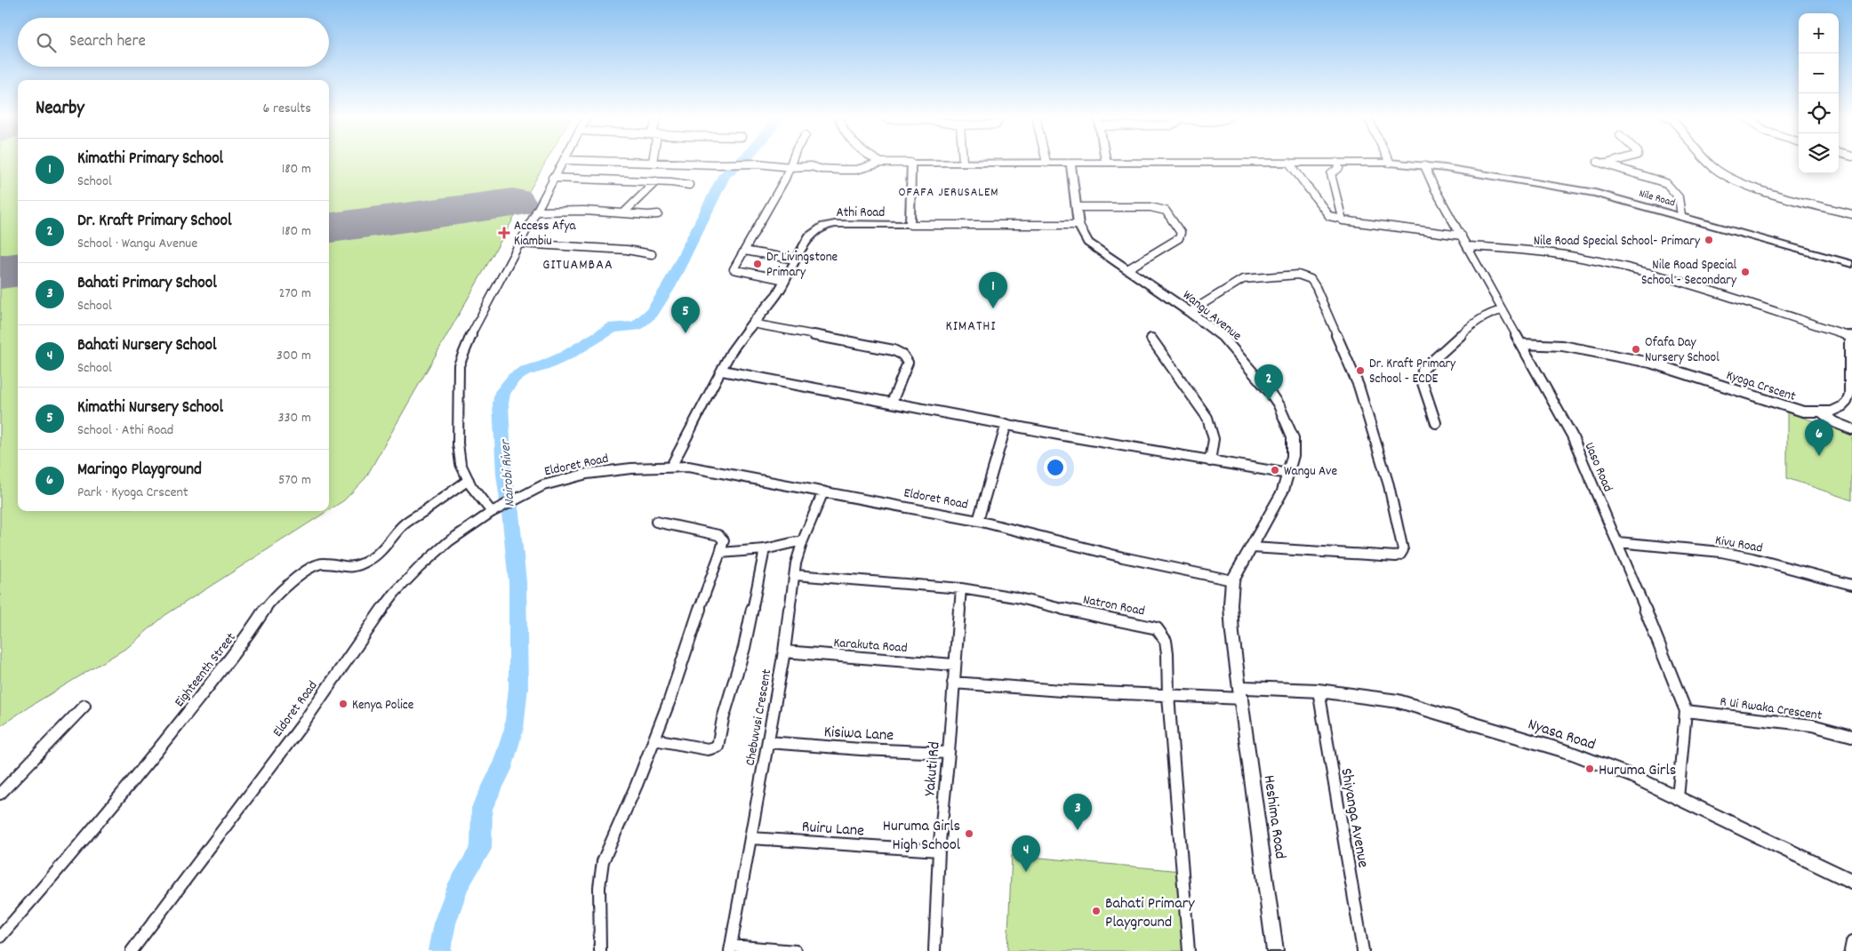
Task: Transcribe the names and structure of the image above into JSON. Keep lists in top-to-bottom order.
{
  "streets": {
    "street": [
      "Nile Road",
      "Athi Road",
      "Wangu Avenue",
      "Kyoga Crscent",
      "Eldoret Road",
      "Uaso Road",
      "Kivu Road",
      "Natron Road",
      "Karakuta Road",
      "Eighteenth Street",
      "R Ui Rwaka Crescent",
      "Chebuvusi Crescent",
      "Kisiwa Lane",
      "Nyasa Road",
      "Yakuti Rd",
      "Heshima Road",
      "Shiyanga Avenue",
      "Ruiru Lane"
    ]
  },
  "crossings": [
    ["Nile Road", "Wangu Avenue"],
    ["Nile Road", "Uaso Road"],
    ["Athi Road", "Wangu Avenue"],
    ["Athi Road", "Eldoret Road"],
    ["Wangu Avenue", "Eldoret Road"],
    ["Wangu Avenue", "Nyasa Road"],
    ["Wangu Avenue", "Heshima Road"],
    ["Kyoga Crscent", "Uaso Road"],
    ["Eldoret Road", "Chebuvusi Crescent"],
    ["Uaso Road", "Kivu Road"],
    ["Uaso Road", "R Ui Rwaka Crescent"],
    ["Uaso Road", "Nyasa Road"],
    ["Natron Road", "Chebuvusi Crescent"],
    ["Natron Road", "Yakuti Rd"],
    ["Karakuta Road", "Chebuvusi Crescent"],
    ["Karakuta Road", "Yakuti Rd"],
    ["Chebuvusi Crescent", "Kisiwa Lane"],
    ["Chebuvusi Crescent", "Ruiru Lane"],
    ["Kisiwa Lane", "Yakuti Rd"],
    ["Nyasa Road", "Heshima Road"],
    ["Nyasa Road", "Shiyanga Avenue"],
    ["Yakuti Rd", "Ruiru Lane"]
  ],
  "districts": ["OFAFA JERUSALEM", "GITUAMBAA", "KIMATHI"],
  "water": ["Nairobi River"],
  "places": {
    "health": ["Access Afya Kiambiu"],
    "other": [
      "Nile Road Special School- Primary",
      "Dr Livingstone Primary",
      "Nile Road Special School - Secondary",
      "Ofafa Day Nursery School",
      "Dr. Kraft Primary School - ECDE",
      "Wangu Ave",
      "Kenya Police",
      "Huruma Girls",
      "Huruma Girls High School",
      "Bahati Primary Playground"
    ]
  },
  "page": {
    "map_buttons": ["+", "−"],
    "search": "Search here",
    "heading": ["Nearby", "6 results"],
    "list": [
      {
        "mark": "1",
        "name": "Kimathi Primary School",
        "note": "School",
        "value": "180 m"
      },
      {
        "mark": "2",
        "name": "Dr. Kraft Primary School",
        "note": "School · Wangu Avenue",
        "value": "180 m"
      },
      {
        "mark": "3",
        "name": "Bahati Primary School",
        "note": "School",
        "value": "270 m"
      },
      {
        "mark": "4",
        "name": "Bahati Nursery School",
        "note": "School",
        "value": "300 m"
      },
      {
        "mark": "5",
        "name": "Kimathi Nursery School",
        "note": "School · Athi Road",
        "value": "330 m"
      },
      {
        "mark": "6",
        "name": "Maringo Playground",
        "note": "Park · Kyoga Crscent",
        "value": "570 m"
      }
    ],
    "pins": [
      "1",
      "5",
      "2",
      "6",
      "3",
      "4"
    ]
  }
}
